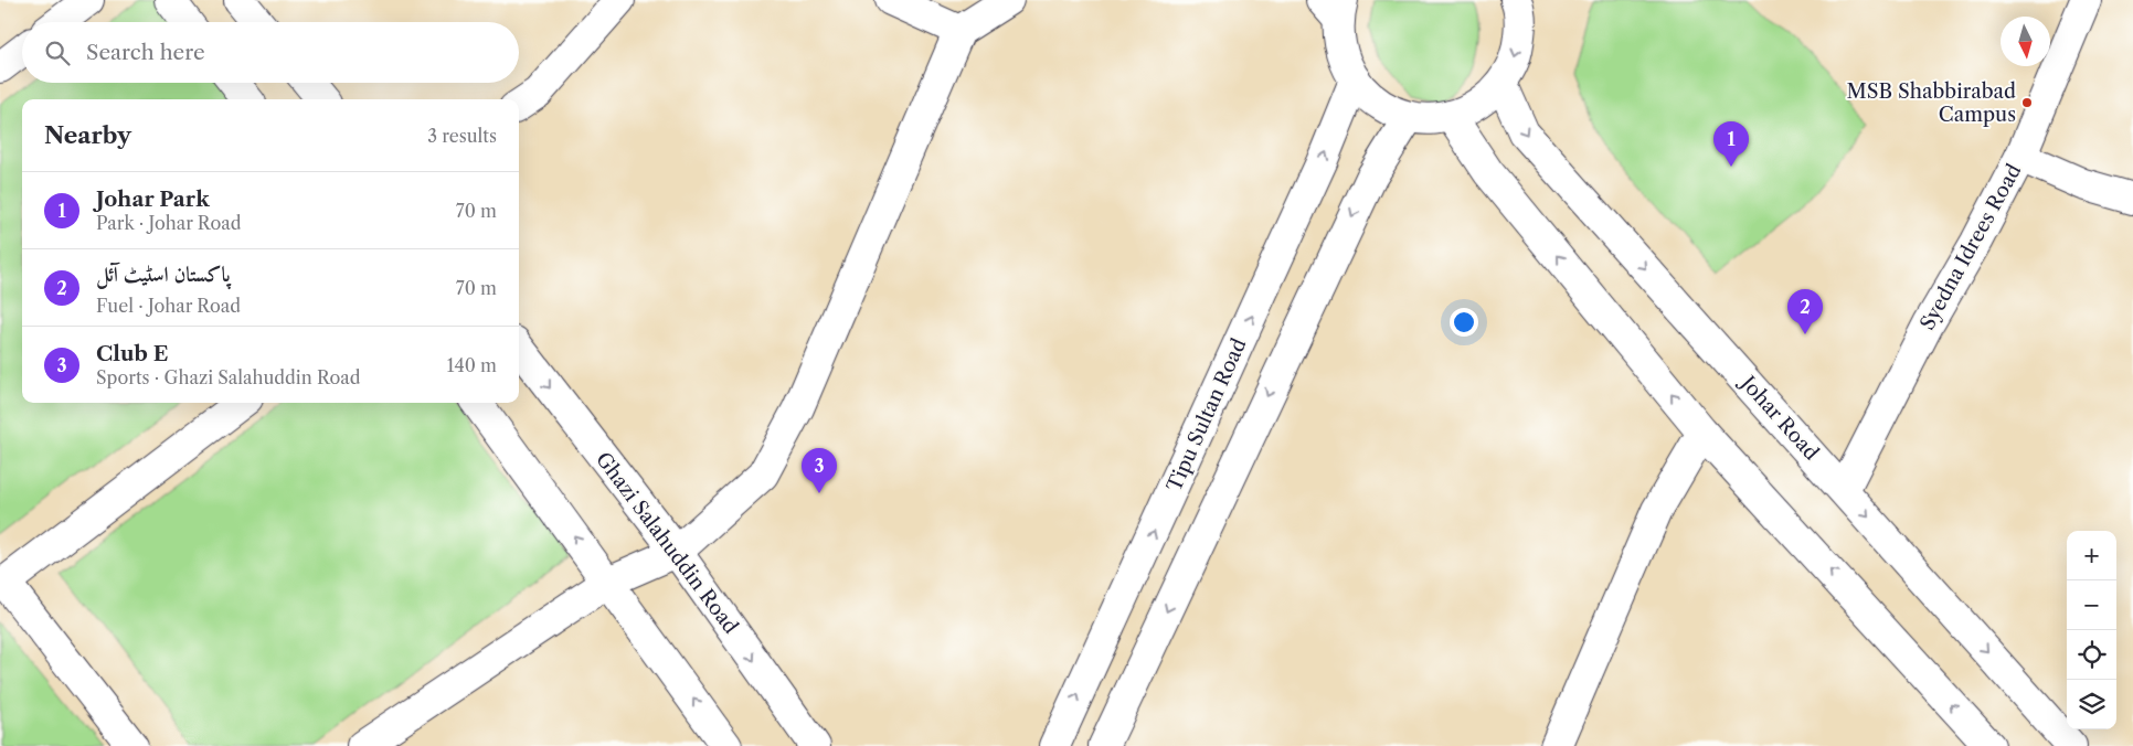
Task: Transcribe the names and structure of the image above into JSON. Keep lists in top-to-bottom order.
{
  "streets": {
    "street": [
      "Syedna Idrees Road",
      "Tipu Sultan Road",
      "Johar Road",
      "Ghazi Salahuddin Road"
    ]
  },
  "crossings": [
    ["Syedna Idrees Road", "Johar Road"]
  ],
  "places": ["MSB Shabbirabad Campus"],
  "north": "bottom",
  "page": {
    "search": "Search here",
    "heading": ["Nearby", "3 results"],
    "pins": ["1", "2", "3"],
    "list": [
      {
        "mark": "1",
        "name": "Johar Park",
        "note": "Park · Johar Road",
        "value": "70 m"
      },
      {
        "mark": "2",
        "name": "پاکستان اسٹیٹ آئل",
        "note": "Fuel · Johar Road",
        "value": "70 m"
      },
      {
        "mark": "3",
        "name": "Club E",
        "note": "Sports · Ghazi Salahuddin Road",
        "value": "140 m"
      }
    ],
    "map_buttons": ["+", "−"]
  }
}
